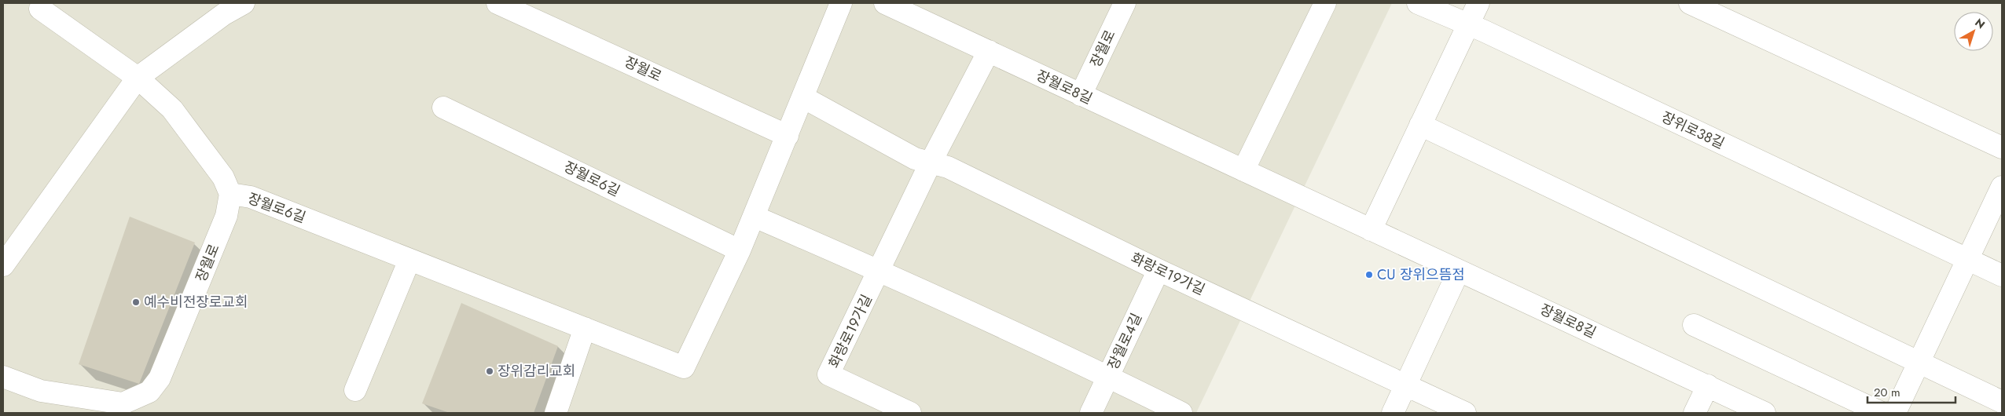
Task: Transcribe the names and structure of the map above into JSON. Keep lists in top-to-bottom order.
{
  "streets": {
    "street": [
      "장월로",
      "장월로8길",
      "장위로38길",
      "장월로6길",
      "화랑로19가길",
      "장월로4길"
    ]
  },
  "crossings": [
    ["장월로", "장월로8길"],
    ["장월로", "장월로6길"],
    ["장월로8길", "화랑로19가길"],
    ["장월로6길", "화랑로19가길"],
    ["화랑로19가길", "장월로4길"]
  ],
  "places": ["CU 장위으뜸점", "예수비전장로교회", "장위감리교회"],
  "scale_bar": "20 m",
  "north": "top right"
}
